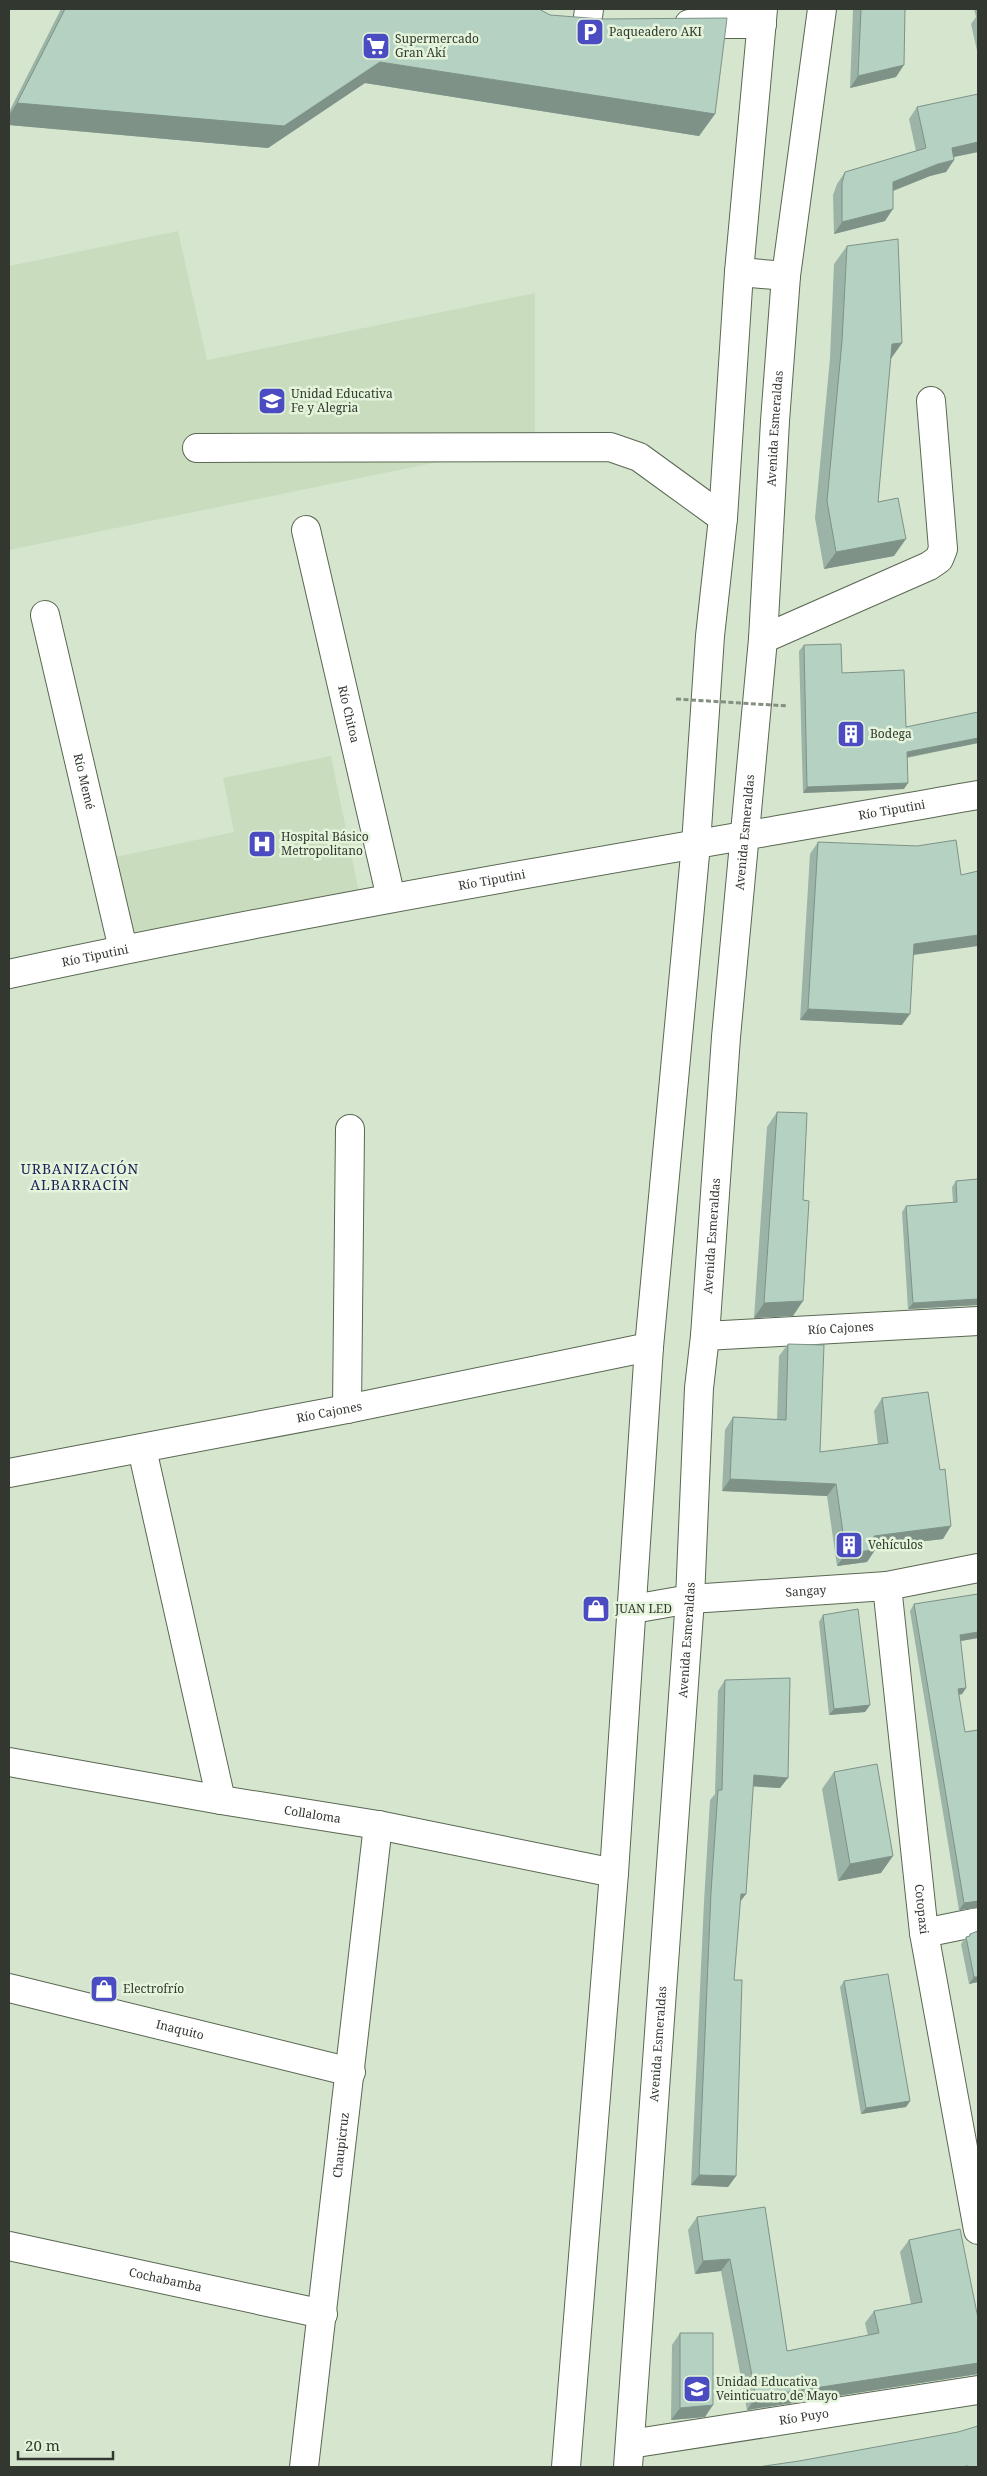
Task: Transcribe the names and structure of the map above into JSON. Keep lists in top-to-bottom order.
{
  "streets": {
    "street": [
      "Avenida Esmeraldas",
      "Río Chitoa",
      "Río Memé",
      "Río Tiputini",
      "Río Cajones",
      "Sangay",
      "Collaloma",
      "Cotopaxi",
      "Inaquito",
      "Chaupicruz",
      "Cochabamba",
      "Río Puyo"
    ]
  },
  "crossings": [
    ["Avenida Esmeraldas", "Río Tiputini"],
    ["Avenida Esmeraldas", "Río Cajones"],
    ["Avenida Esmeraldas", "Sangay"],
    ["Avenida Esmeraldas", "Río Puyo"],
    ["Río Chitoa", "Río Tiputini"],
    ["Río Memé", "Río Tiputini"],
    ["Sangay", "Cotopaxi"],
    ["Collaloma", "Chaupicruz"],
    ["Inaquito", "Chaupicruz"],
    ["Chaupicruz", "Cochabamba"]
  ],
  "districts": ["URBANIZACIÓN ALBARRACÍN"],
  "places": {
    "parking": ["Paqueadero AKI"],
    "supermarket": ["Supermercado Gran Akí"],
    "school or university": ["Unidad Educativa Fe y Alegria", "Unidad Educativa Veinticuatro de Mayo"],
    "building": ["Bodega", "Vehículos"],
    "hospital": ["Hospital Básico Metropolitano"],
    "shop": ["JUAN LED", "Electrofrío"]
  },
  "scale_bar": "20 m"
}
